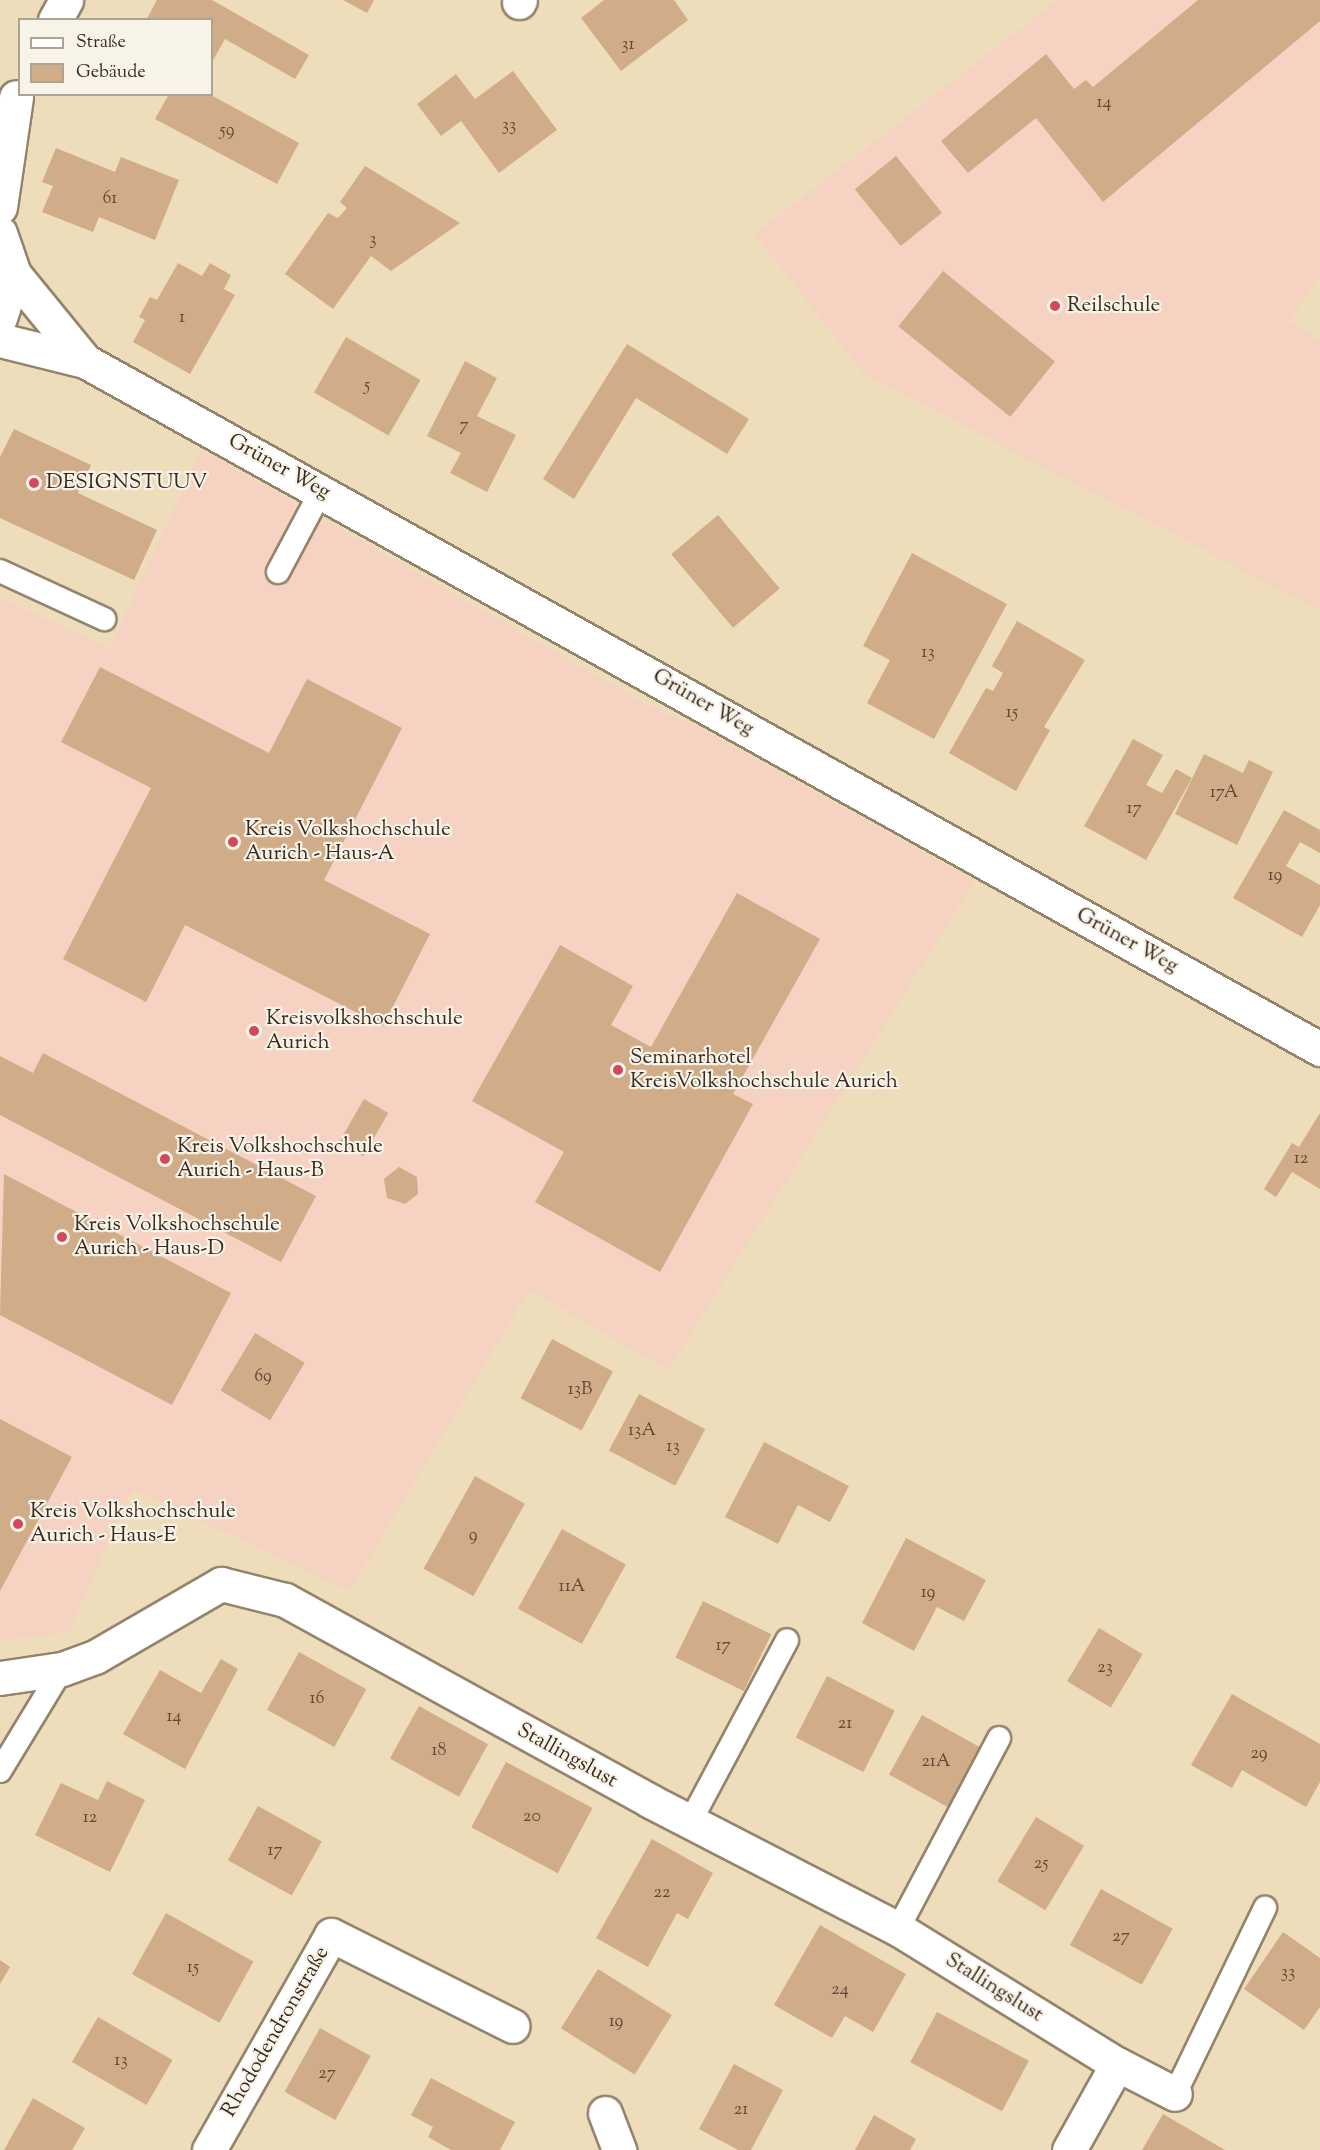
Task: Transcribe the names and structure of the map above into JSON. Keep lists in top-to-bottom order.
{
  "streets": {
    "street": ["Grüner Weg", "Stallingslust", "Rhododendronstraße"]
  },
  "places": [
    "Reilschule",
    "DESIGNSTUUV",
    "Kreis Volkshochschule Aurich - Haus-A",
    "Kreisvolkshochschule Aurich",
    "Seminarhotel KreisVolkshochschule Aurich",
    "Kreis Volkshochschule Aurich - Haus-B",
    "Kreis Volkshochschule Aurich - Haus-D",
    "Kreis Volkshochschule Aurich - Haus-E"
  ],
  "house_numbers": [
    "31",
    "14",
    "33",
    "59",
    "61",
    "3",
    "1",
    "5",
    "7",
    "13",
    "15",
    "17A",
    "17",
    "19",
    "12",
    "69",
    "13B",
    "13A",
    "13",
    "9",
    "11A",
    "19",
    "17",
    "23",
    "16",
    "14",
    "21",
    "18",
    "29",
    "21A",
    "20",
    "12",
    "17",
    "25",
    "22",
    "27",
    "15",
    "33",
    "24",
    "19",
    "13",
    "27",
    "21"
  ],
  "legend": ["Straße", "Gebäude"]
}
